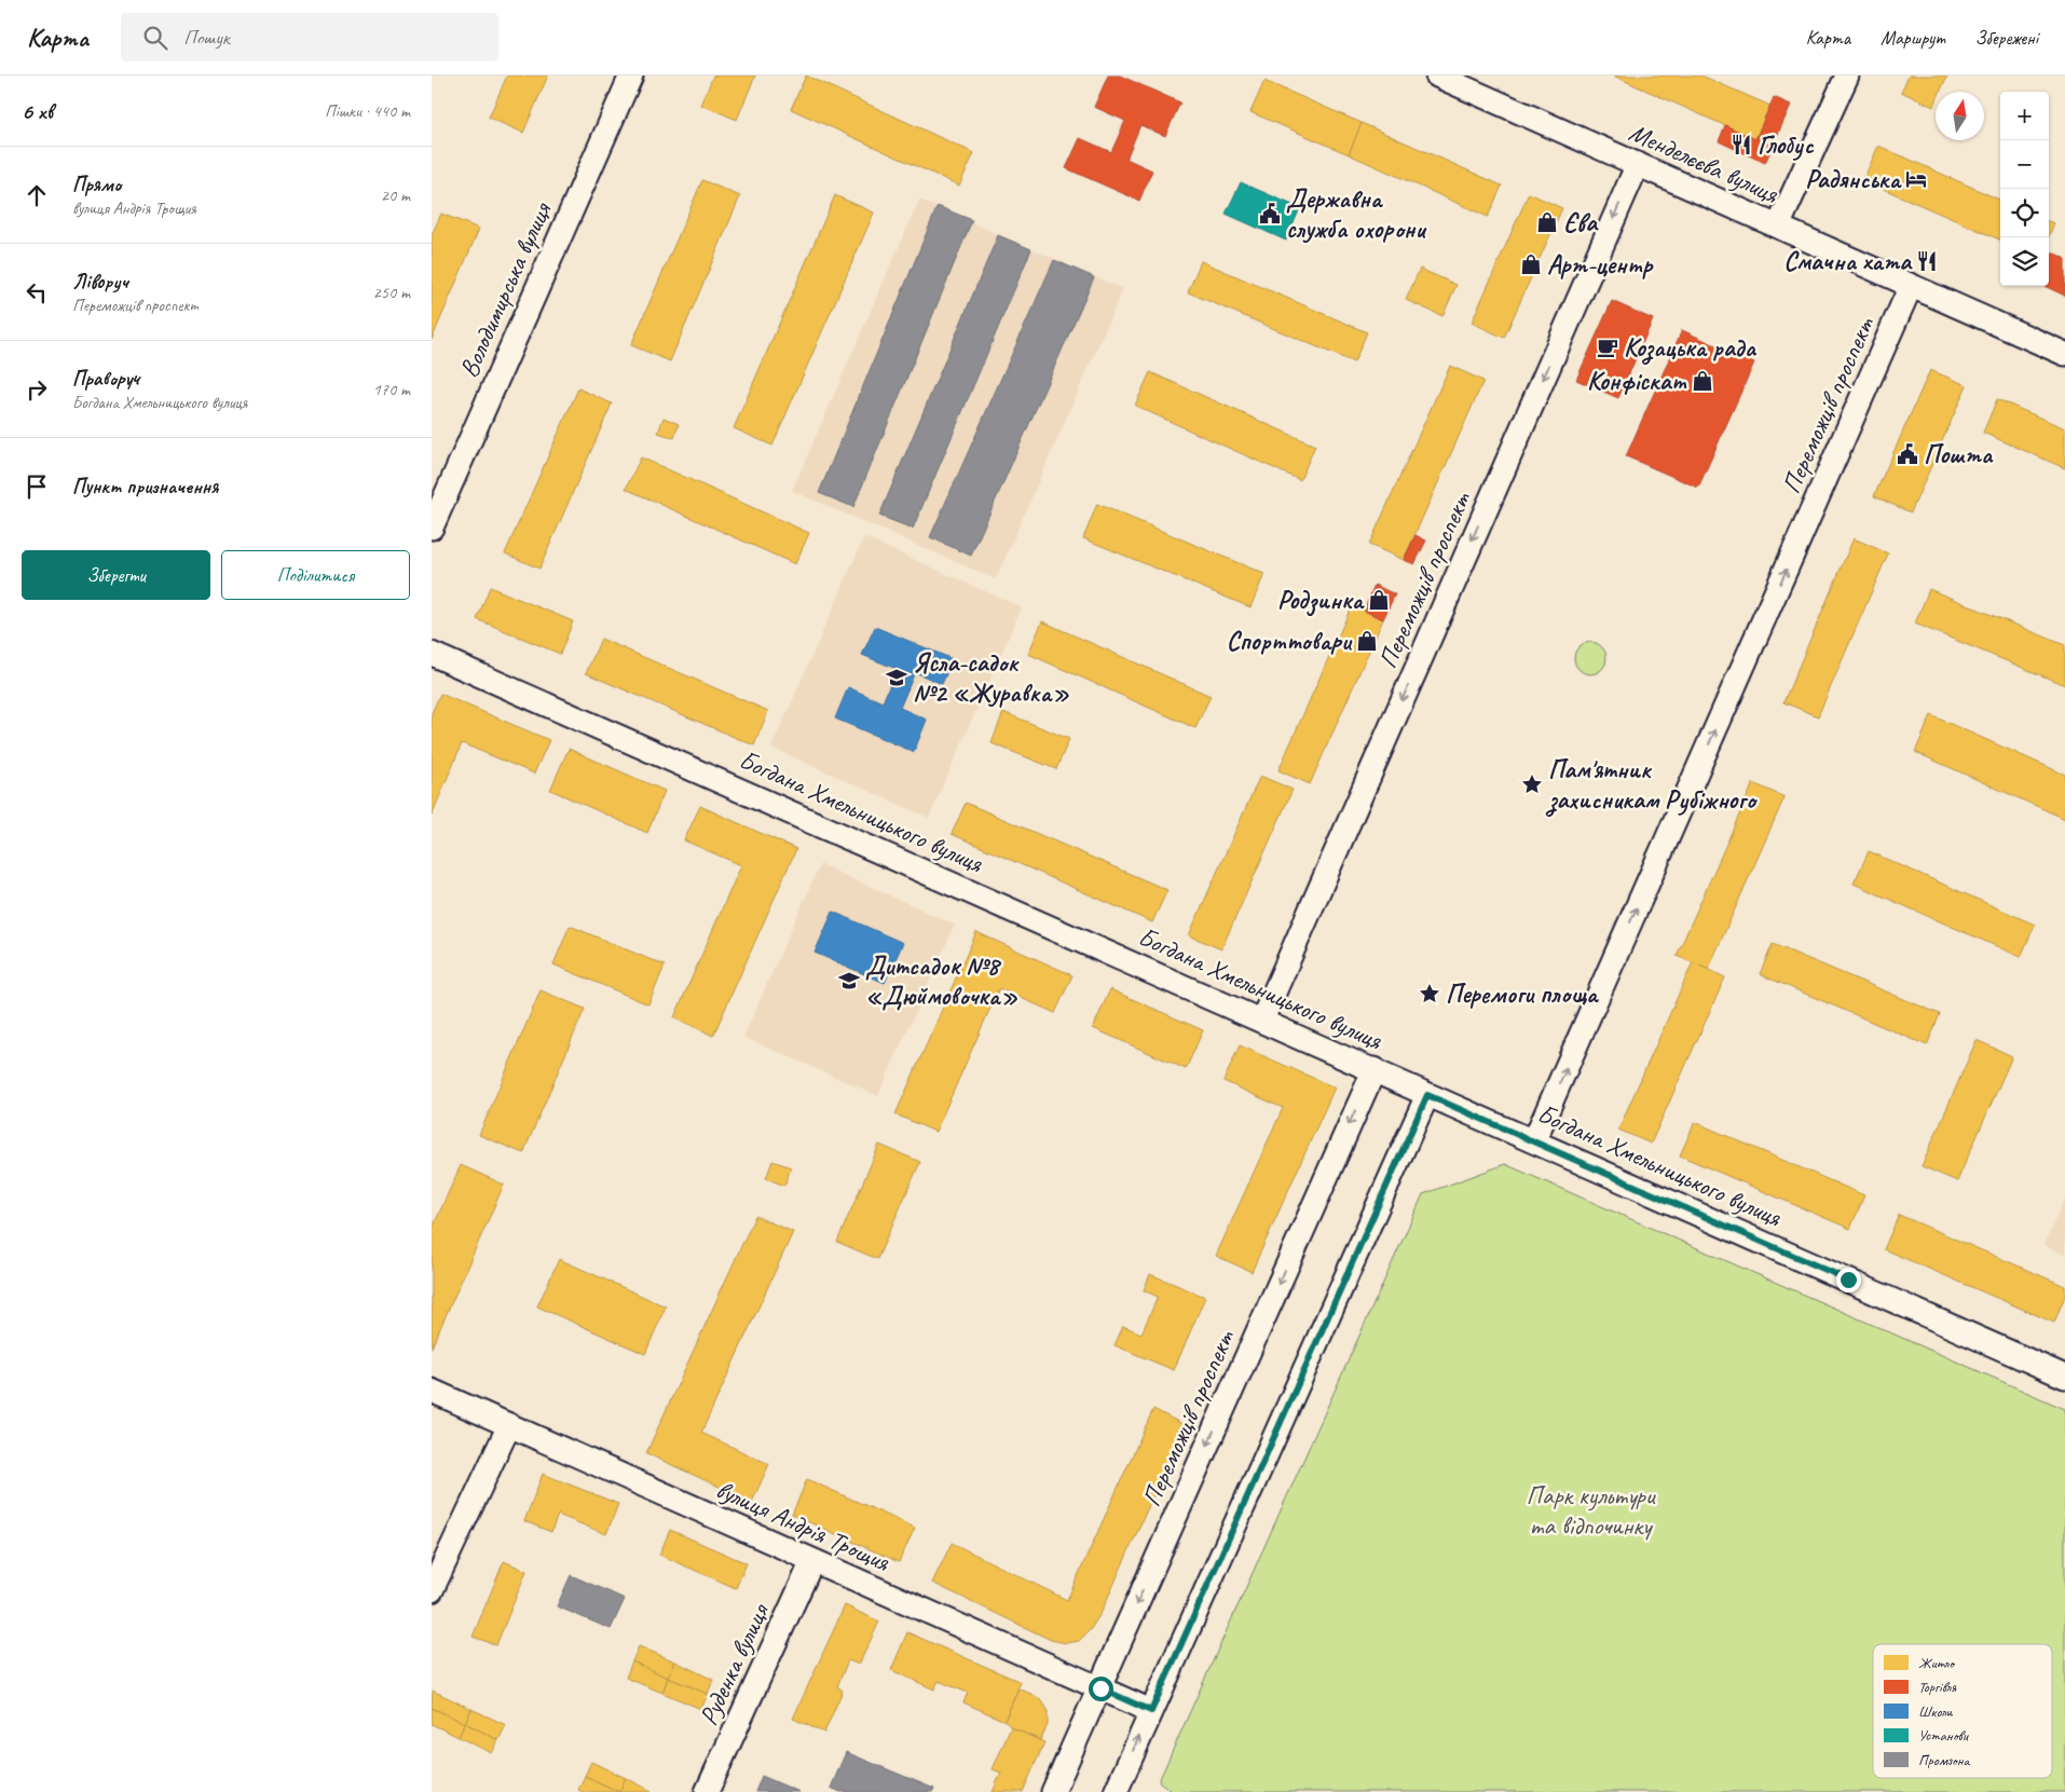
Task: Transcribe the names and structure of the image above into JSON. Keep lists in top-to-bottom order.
{
  "streets": {
    "street": [
      "Менделєєва вулиця",
      "Володимирська вулиця",
      "Переможців проспект",
      "Богдана Хмельницького вулиця",
      "вулиця Андрія Трощия",
      "Руденка вулиця"
    ]
  },
  "crossings": [
    ["Менделєєва вулиця", "Переможців проспект"],
    ["Переможців проспект", "Богдана Хмельницького вулиця"],
    ["Переможців проспект", "вулиця Андрія Трощия"],
    ["вулиця Андрія Трощия", "Руденка вулиця"]
  ],
  "parks": ["Парк культури та відпочинку"],
  "places": {
    "restaurant": ["Глобус", "Смачна хата"],
    "hotel": ["Радянська"],
    "public building": ["Державна служба охорони", "Пошта"],
    "shop": [
      "Єва",
      "Арт-центр",
      "Конфіскат",
      "Родзинка",
      "Спорттовари"
    ],
    "cafe": ["Козацька рада"],
    "school or university": ["Ясла-садок №2 «Журавка»", "Дитсадок №8 «Дюймовочка»"],
    "place": ["Пам'ятник захисникам Рубіжного", "Перемоги площа"]
  },
  "legend": [
    "Житло",
    "Торгівля",
    "Школи",
    "Установи",
    "Промзона"
  ],
  "north": "top",
  "page": {
    "header": "Карта",
    "search": "Пошук",
    "nav": ["Карта", "Маршрут", "Збережені"],
    "heading": ["6 хв", "Пішки · 440 m"],
    "map_buttons": ["+", "−"],
    "list": [
      ["Прямо", "вулиця Андрія Трощия", "20 m"],
      ["Ліворуч", "Переможців проспект", "250 m"],
      ["Праворуч", "Богдана Хмельницького вулиця", "170 m"],
      "Пункт призначення"
    ],
    "buttons": ["Зберегти", "Поділитися"]
  }
}
